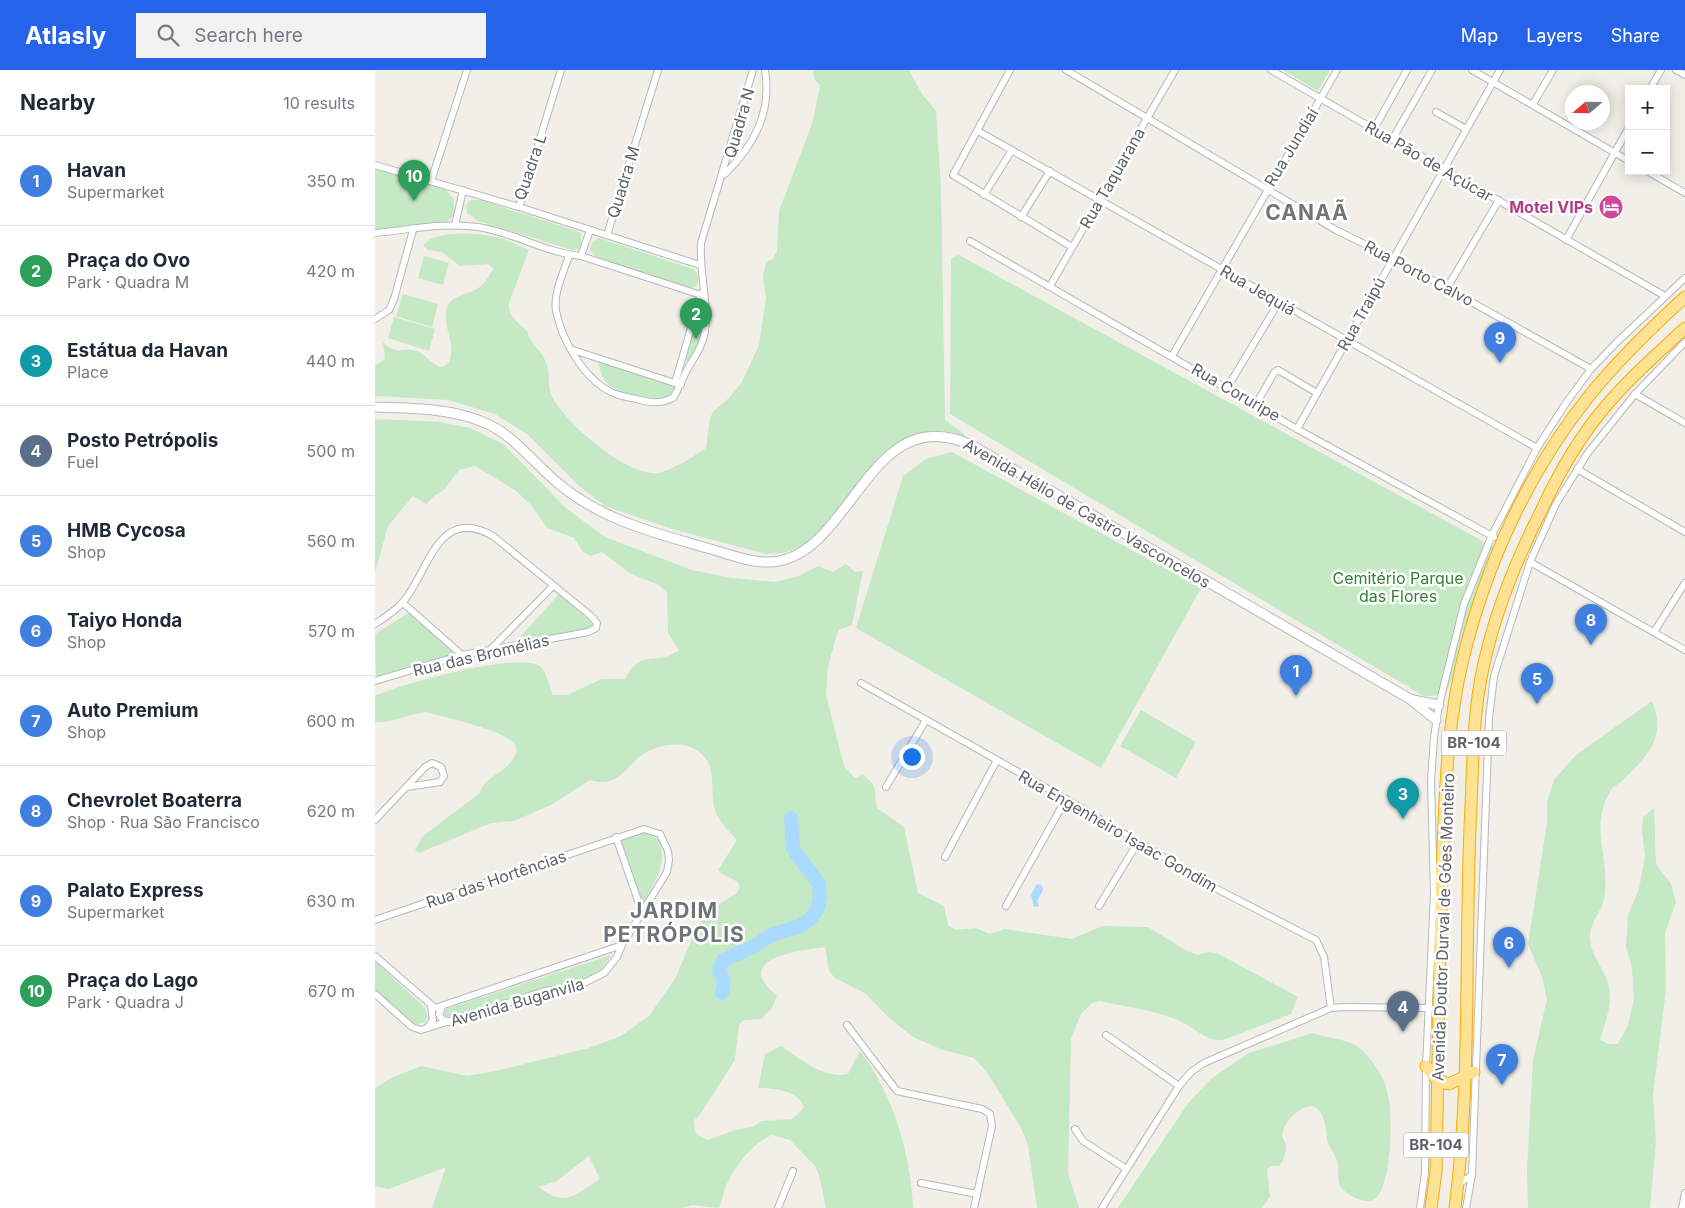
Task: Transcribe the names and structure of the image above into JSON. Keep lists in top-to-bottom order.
{
  "streets": {
    "highway": ["BR-104", "Avenida Doutor Durval de Góes Monteiro"],
    "street": [
      "Quadra N",
      "Rua Jundiaí",
      "Rua Pão de Açúcar",
      "Quadra L",
      "Rua Taquarana",
      "Quadra M",
      "Rua Porto Calvo",
      "Rua Jequiá",
      "Rua Traipú",
      "Rua Coruripe",
      "Avenida Hélio de Castro Vasconcelos",
      "Rua das Bromélias",
      "Rua Engenheiro Isaac Gondim",
      "Rua das Hortências",
      "Avenida Buganvila"
    ]
  },
  "crossings": [
    ["Rua Jundiaí", "Rua Pão de Açúcar"],
    ["Rua Jundiaí", "Rua Porto Calvo"],
    ["Rua Jundiaí", "Rua Jequiá"],
    ["Rua Jundiaí", "Rua Coruripe"],
    ["Rua Pão de Açúcar", "Rua Traipú"],
    ["Quadra L", "Quadra M"],
    ["Rua Taquarana", "Rua Porto Calvo"],
    ["Rua Taquarana", "Rua Jequiá"],
    ["Rua Taquarana", "Rua Coruripe"],
    ["Rua Porto Calvo", "Rua Traipú"],
    ["Rua Jequiá", "Rua Traipú"],
    ["Rua Traipú", "Rua Coruripe"],
    ["Rua Coruripe", "Avenida Doutor Durval de Góes Monteiro"],
    ["Rua das Hortências", "Avenida Buganvila"]
  ],
  "districts": ["CANAÃ", "JARDIM PETRÓPOLIS"],
  "parks": ["Cemitério Parque das Flores"],
  "places": {
    "hotel": ["Motel VIPs"]
  },
  "north": "left",
  "page": {
    "header": "Atlasly",
    "search": "Search here",
    "nav": ["Map", "Layers", "Share"],
    "heading": ["Nearby", "10 results"],
    "map_buttons": ["+", "−"],
    "list": [
      {
        "mark": "1",
        "name": "Havan",
        "note": "Supermarket",
        "value": "350 m"
      },
      {
        "mark": "2",
        "name": "Praça do Ovo",
        "note": "Park · Quadra M",
        "value": "420 m"
      },
      {
        "mark": "3",
        "name": "Estátua da Havan",
        "note": "Place",
        "value": "440 m"
      },
      {
        "mark": "4",
        "name": "Posto Petrópolis",
        "note": "Fuel",
        "value": "500 m"
      },
      {
        "mark": "5",
        "name": "HMB Cycosa",
        "note": "Shop",
        "value": "560 m"
      },
      {
        "mark": "6",
        "name": "Taiyo Honda",
        "note": "Shop",
        "value": "570 m"
      },
      {
        "mark": "7",
        "name": "Auto Premium",
        "note": "Shop",
        "value": "600 m"
      },
      {
        "mark": "8",
        "name": "Chevrolet Boaterra",
        "note": "Shop · Rua São Francisco",
        "value": "620 m"
      },
      {
        "mark": "9",
        "name": "Palato Express",
        "note": "Supermarket",
        "value": "630 m"
      },
      {
        "mark": "10",
        "name": "Praça do Lago",
        "note": "Park · Quadra J",
        "value": "670 m"
      }
    ],
    "pins": [
      "10",
      "2",
      "9",
      "8",
      "1",
      "5",
      "3",
      "6",
      "4",
      "7"
    ]
  }
}
